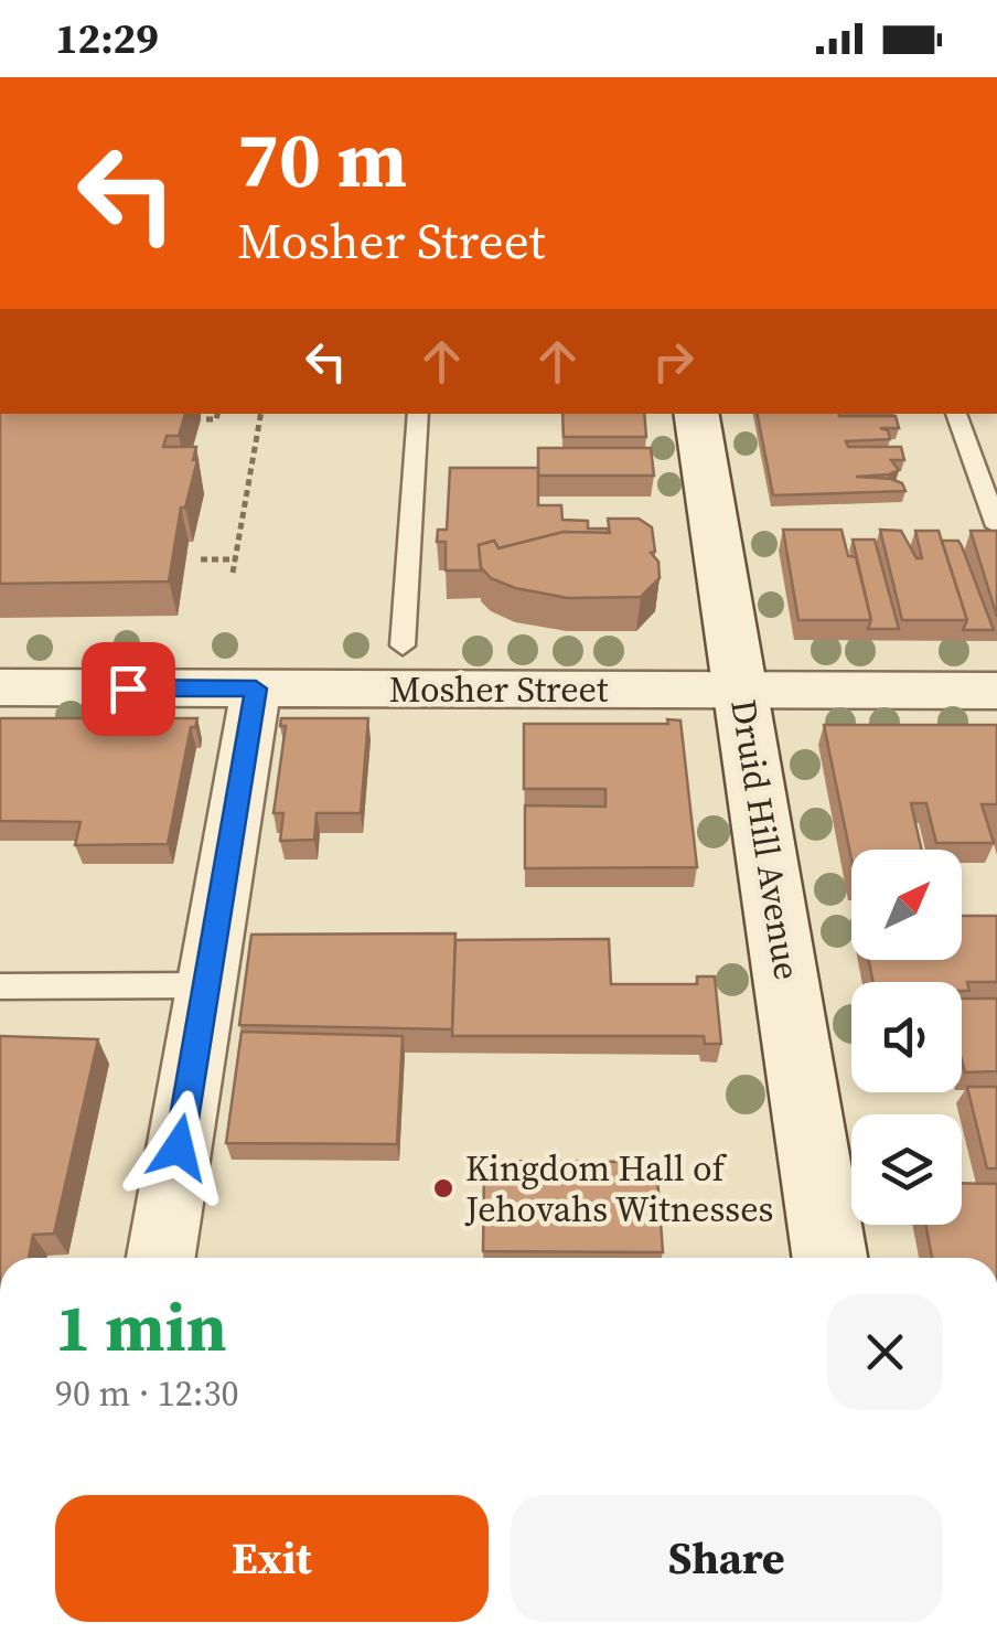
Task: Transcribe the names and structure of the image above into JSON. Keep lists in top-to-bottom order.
{
  "streets": {
    "main road": ["Druid Hill Avenue"],
    "street": ["Mosher Street"]
  },
  "crossings": [
    ["Mosher Street", "Druid Hill Avenue"]
  ],
  "places": ["Kingdom Hall of Jehovahs Witnesses"],
  "north": "top right",
  "page": {
    "status": "12:29",
    "turn": ["70 m", "Mosher Street"],
    "heading": ["1 min", "90 m · 12:30"],
    "buttons": ["Exit", "Share"]
  }
}
